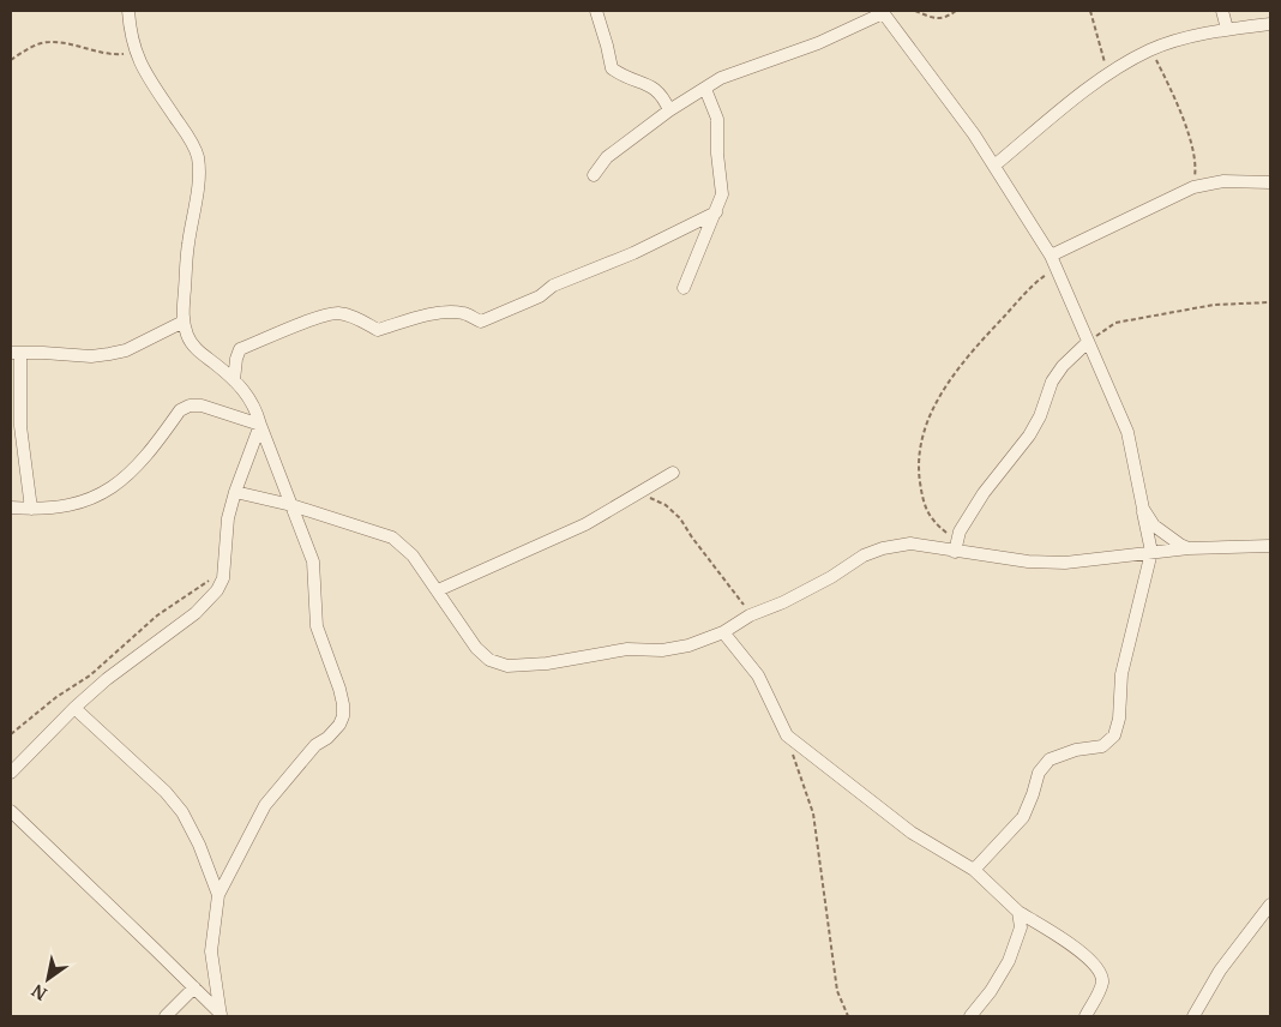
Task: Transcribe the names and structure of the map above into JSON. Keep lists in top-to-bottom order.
{
  "north": "bottom left"
}
